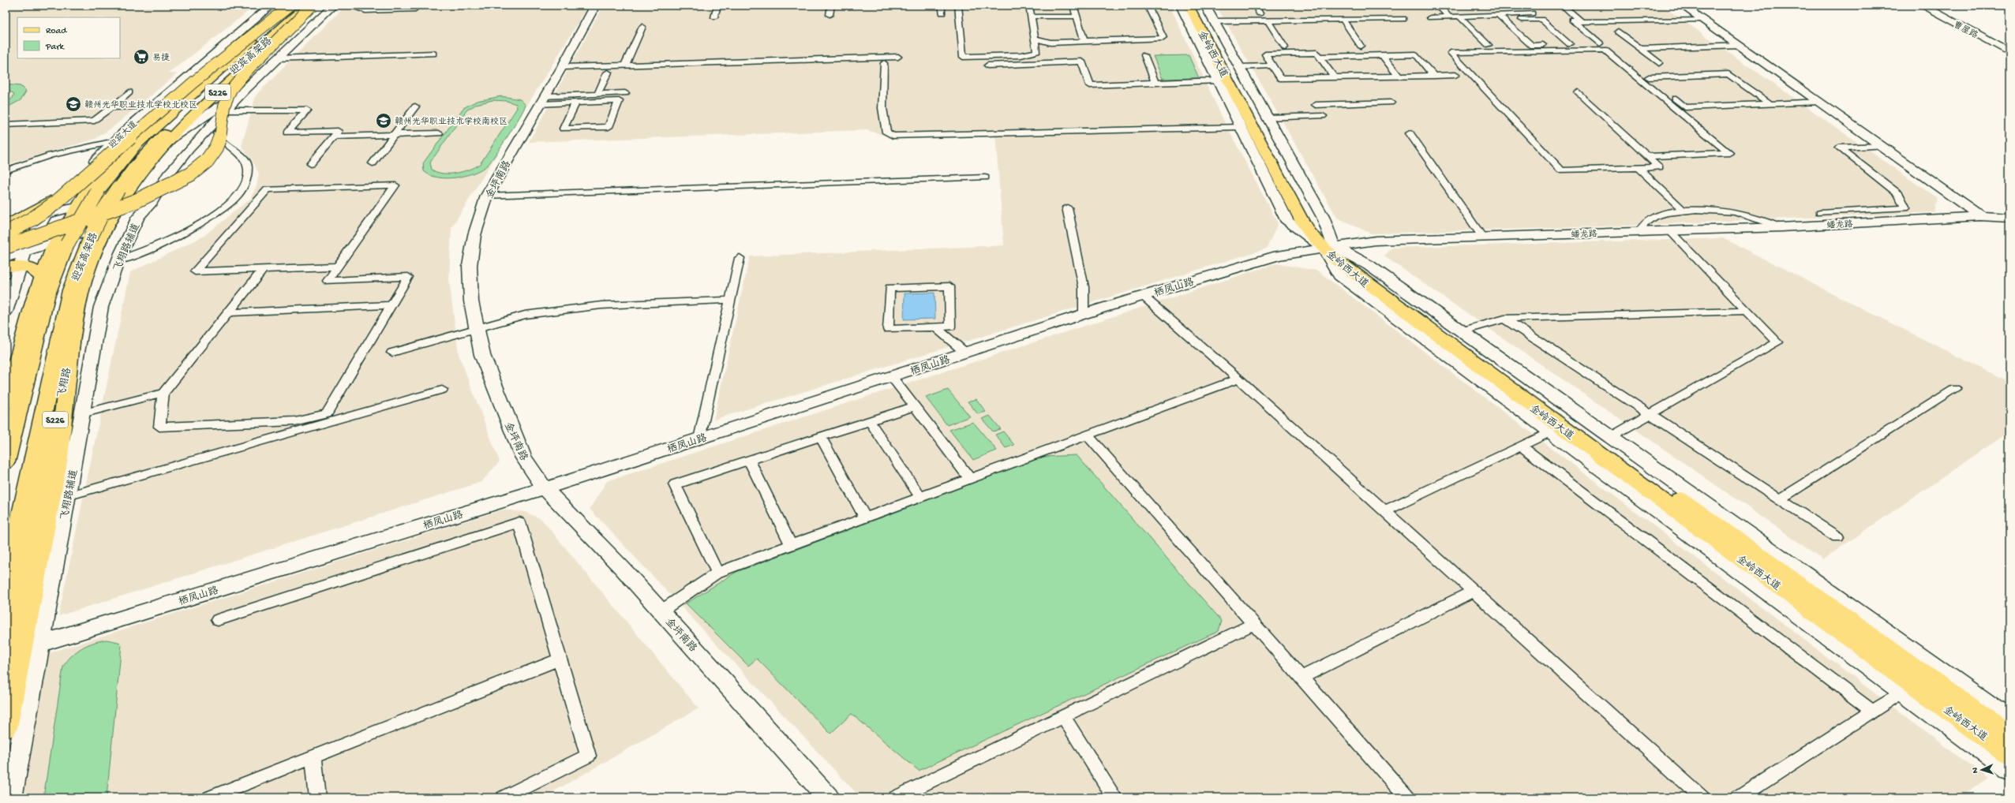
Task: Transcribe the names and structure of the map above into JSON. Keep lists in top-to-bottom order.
{
  "streets": {
    "main road": [
      "金岭西大道",
      "迎宾高架路",
      "S226",
      "迎宾大道",
      "飞翔路"
    ],
    "street": [
      "曹屋路",
      "金坪南路",
      "蟠龙路",
      "飞翔路辅道",
      "栖凤山路"
    ]
  },
  "crossings": [
    ["金岭西大道", "蟠龙路"],
    ["金岭西大道", "栖凤山路"],
    ["迎宾高架路", "迎宾大道"],
    ["S226", "迎宾大道"],
    ["S226", "飞翔路"],
    ["金坪南路", "栖凤山路"],
    ["蟠龙路", "栖凤山路"],
    ["飞翔路辅道", "栖凤山路"]
  ],
  "places": {
    "supermarket": ["易捷"],
    "school or university": ["赣州光华职业技术学校北校区", "赣州光华职业技术学校南校区"]
  },
  "legend": ["Road", "Park"],
  "north": "left"
}
